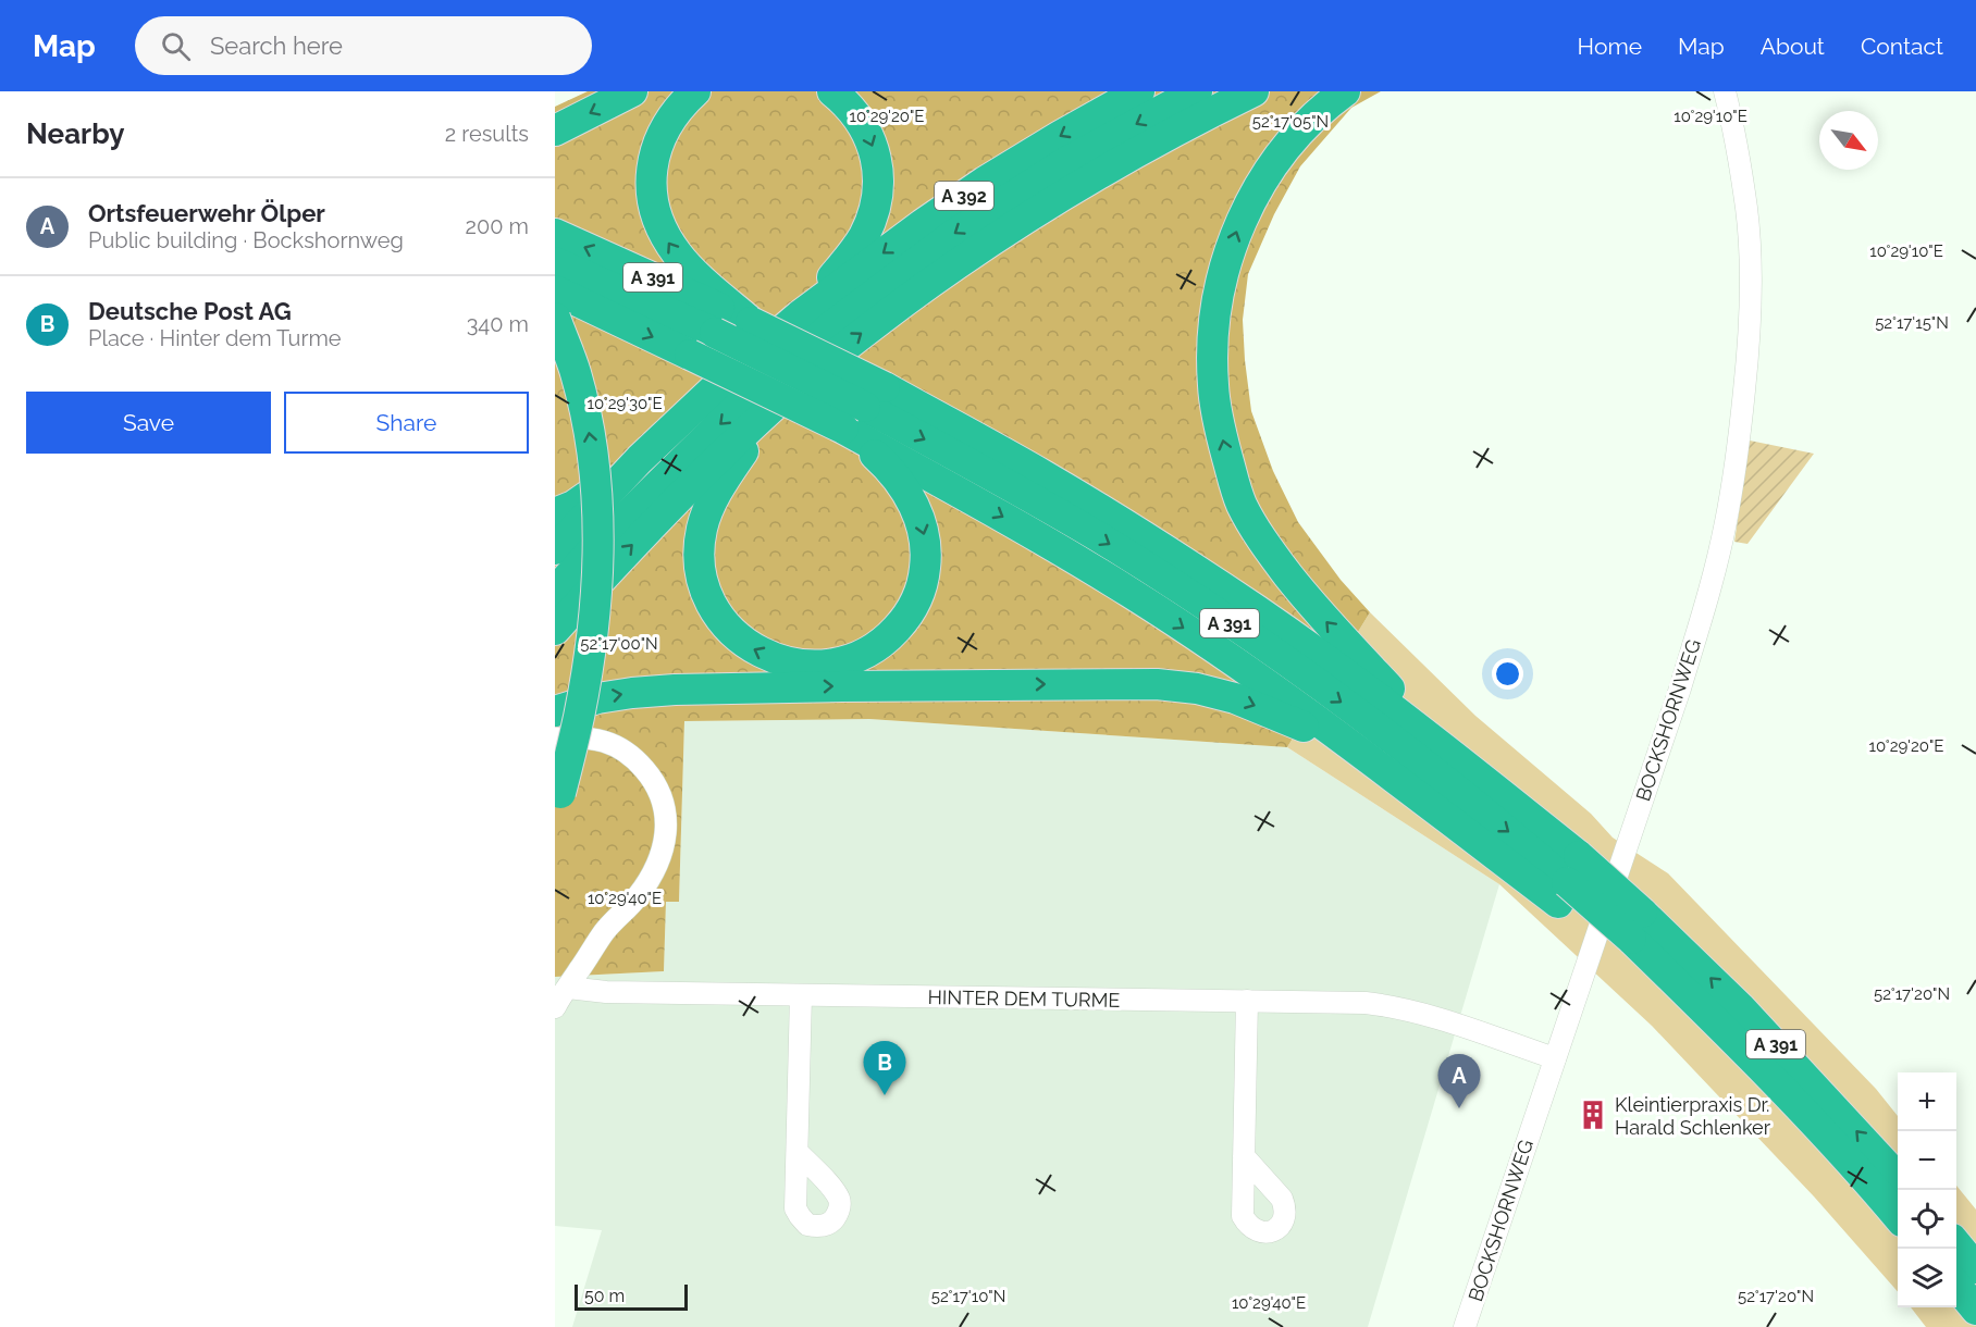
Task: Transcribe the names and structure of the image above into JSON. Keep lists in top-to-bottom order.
{
  "streets": {
    "highway": ["A 392", "A 391"],
    "street": ["BOCKSHORNWEG", "HINTER DEM TURME"]
  },
  "crossings": [
    ["BOCKSHORNWEG", "HINTER DEM TURME"]
  ],
  "places": {
    "building": ["Kleintierpraxis Dr. Harald Schlenker"]
  },
  "scale_bar": "50 m",
  "north": "bottom right",
  "page": {
    "header": "Map",
    "search": "Search here",
    "nav": [
      "Home",
      "Map",
      "About",
      "Contact"
    ],
    "heading": ["Nearby", "2 results"],
    "list": [
      {
        "mark": "A",
        "name": "Ortsfeuerwehr Ölper",
        "note": "Public building · Bockshornweg",
        "value": "200 m"
      },
      {
        "mark": "B",
        "name": "Deutsche Post AG",
        "note": "Place · Hinter dem Turme",
        "value": "340 m"
      }
    ],
    "buttons": ["Save", "Share"],
    "pins": ["B", "A"],
    "map_buttons": ["+", "−"],
    "scale": "50 m"
  },
  "coordinates": [
    "10°29'10\"E",
    "10°29'20\"E",
    "52°17'05\"N",
    "52°17'15\"N",
    "10°29'30\"E",
    "52°17'00\"N",
    "10°29'40\"E",
    "52°17'20\"N",
    "52°17'10\"N"
  ]
}
